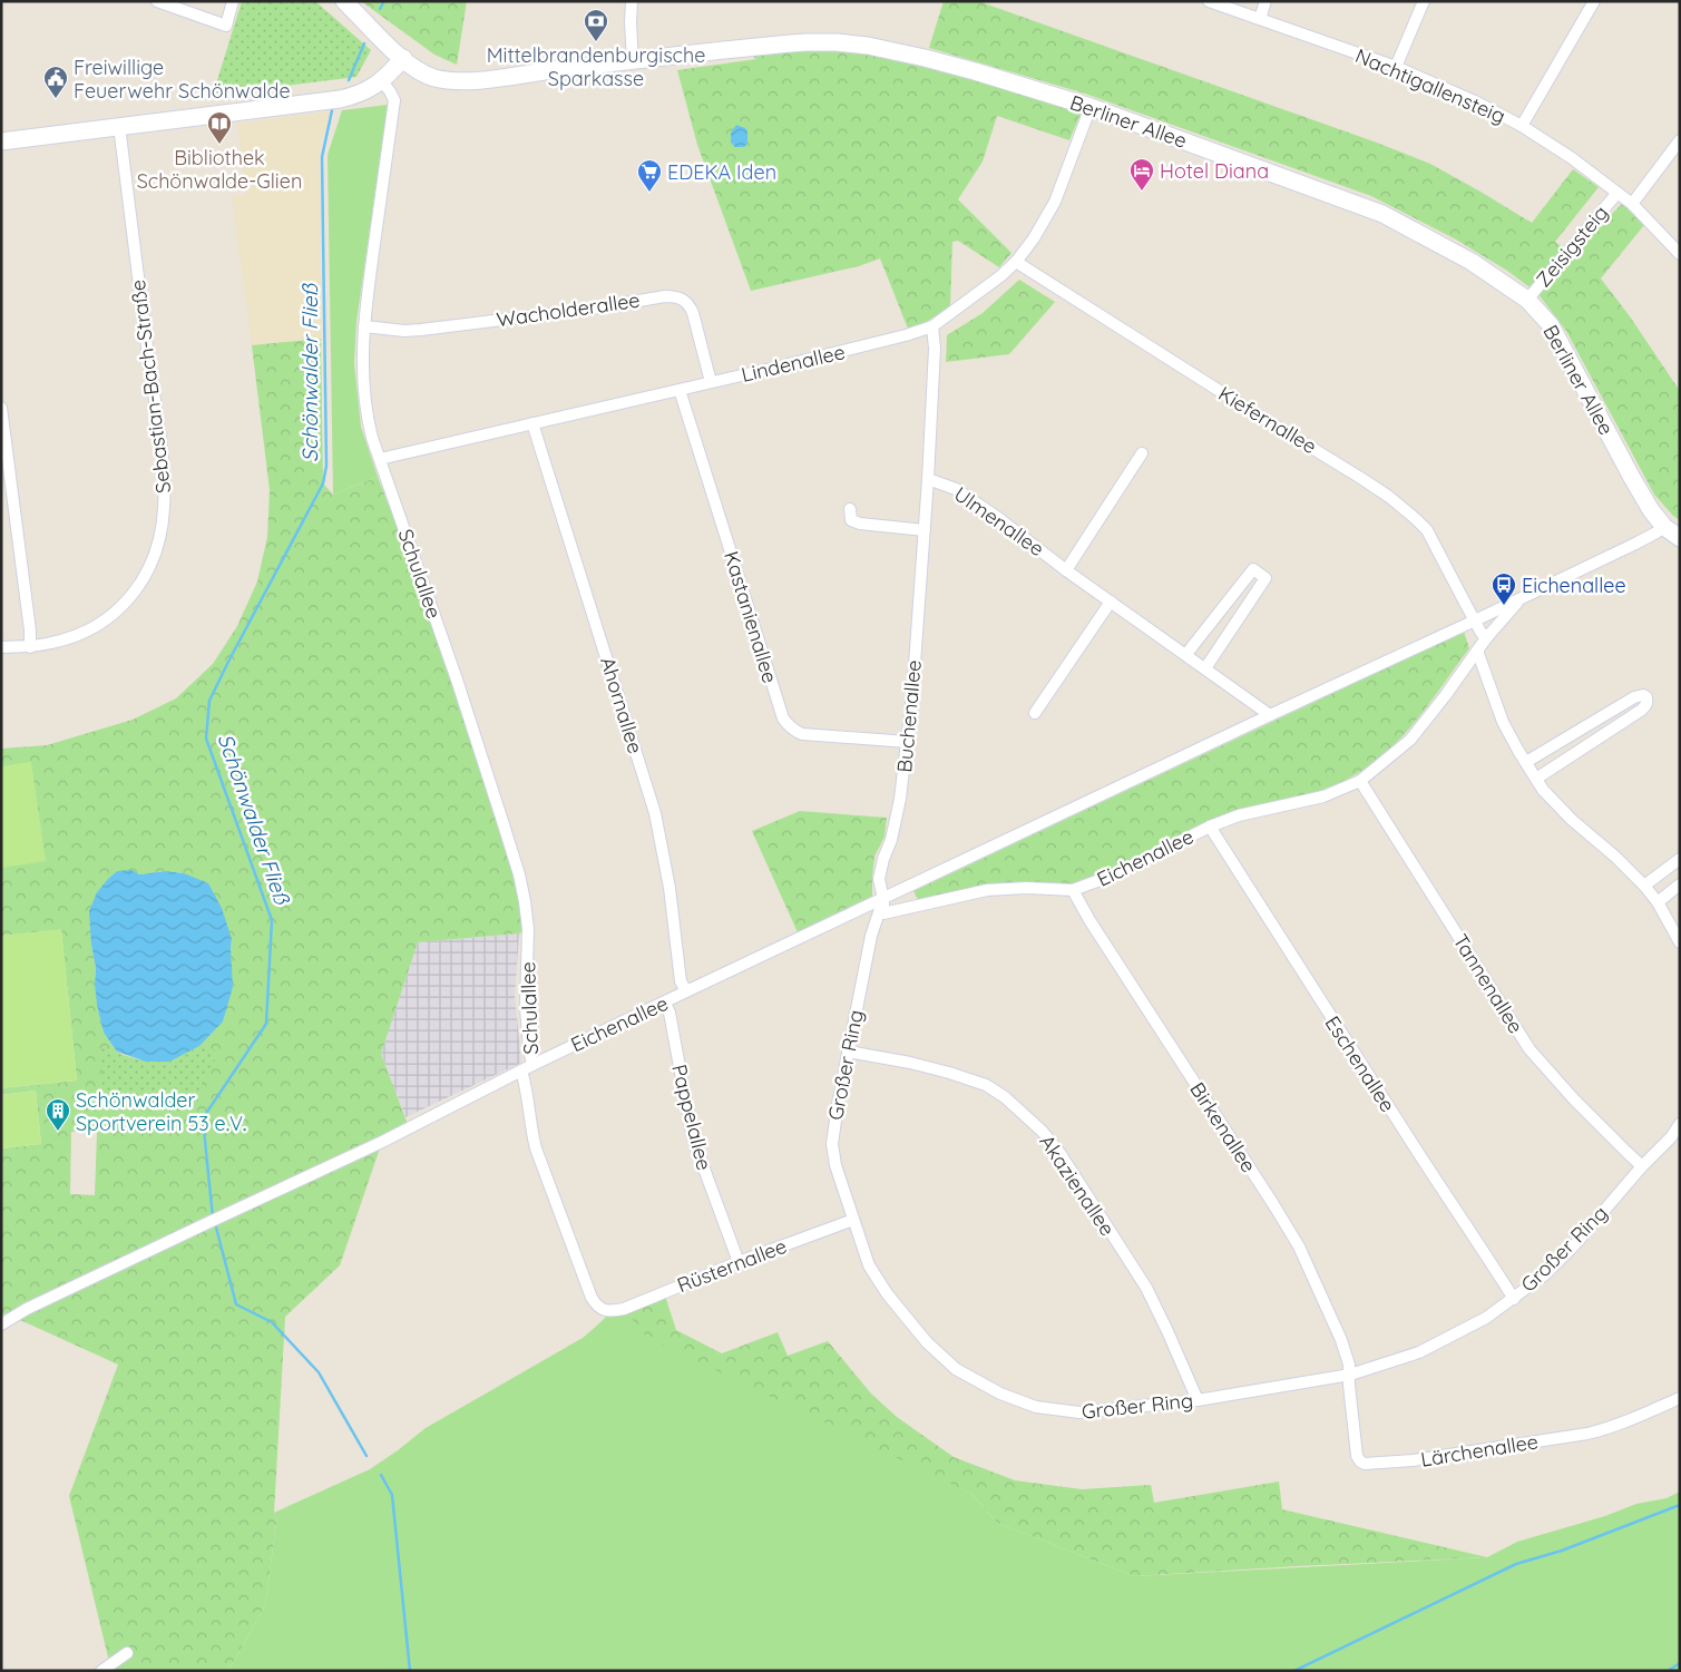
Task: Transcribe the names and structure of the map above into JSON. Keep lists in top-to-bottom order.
{
  "streets": {
    "main road": ["Berliner Allee"],
    "street": [
      "Nachtigallensteig",
      "Zeisigsteig",
      "Wacholderallee",
      "Lindenallee",
      "Sebastian-Bach-Straße",
      "Kiefernallee",
      "Ulmenallee",
      "Schulallee",
      "Kastanienallee",
      "Ahornallee",
      "Buchenallee",
      "Eichenallee",
      "Tannenallee",
      "Eschenallee",
      "Großer Ring",
      "Pappelallee",
      "Birkenallee",
      "Akazienallee",
      "Rüsternallee",
      "Lärchenallee"
    ]
  },
  "crossings": [
    ["Nachtigallensteig", "Zeisigsteig"],
    ["Berliner Allee", "Zeisigsteig"],
    ["Berliner Allee", "Lindenallee"],
    ["Berliner Allee", "Eichenallee"],
    ["Wacholderallee", "Lindenallee"],
    ["Wacholderallee", "Schulallee"],
    ["Lindenallee", "Kiefernallee"],
    ["Lindenallee", "Schulallee"],
    ["Lindenallee", "Kastanienallee"],
    ["Lindenallee", "Ahornallee"],
    ["Lindenallee", "Buchenallee"],
    ["Kiefernallee", "Eichenallee"],
    ["Ulmenallee", "Buchenallee"],
    ["Ulmenallee", "Eichenallee"],
    ["Schulallee", "Eichenallee"],
    ["Schulallee", "Rüsternallee"],
    ["Kastanienallee", "Buchenallee"],
    ["Ahornallee", "Eichenallee"],
    ["Buchenallee", "Eichenallee"],
    ["Buchenallee", "Großer Ring"],
    ["Eichenallee", "Tannenallee"],
    ["Eichenallee", "Eschenallee"],
    ["Eichenallee", "Großer Ring"],
    ["Eichenallee", "Pappelallee"],
    ["Eichenallee", "Birkenallee"],
    ["Tannenallee", "Großer Ring"],
    ["Eschenallee", "Großer Ring"],
    ["Großer Ring", "Birkenallee"],
    ["Großer Ring", "Akazienallee"],
    ["Großer Ring", "Rüsternallee"],
    ["Großer Ring", "Lärchenallee"],
    ["Pappelallee", "Rüsternallee"],
    ["Birkenallee", "Lärchenallee"]
  ],
  "water": ["Schönwalder Fließ"],
  "places": {
    "bank": ["Mittelbrandenburgische Sparkasse"],
    "public building": ["Freiwillige Feuerwehr Schönwalde"],
    "library": ["Bibliothek Schönwalde-Glien"],
    "hotel": ["Hotel Diana"],
    "supermarket": ["EDEKA Iden"],
    "bus stop": ["Eichenallee"],
    "building": ["Schönwalder Sportverein 53 e.V."]
  }
}
